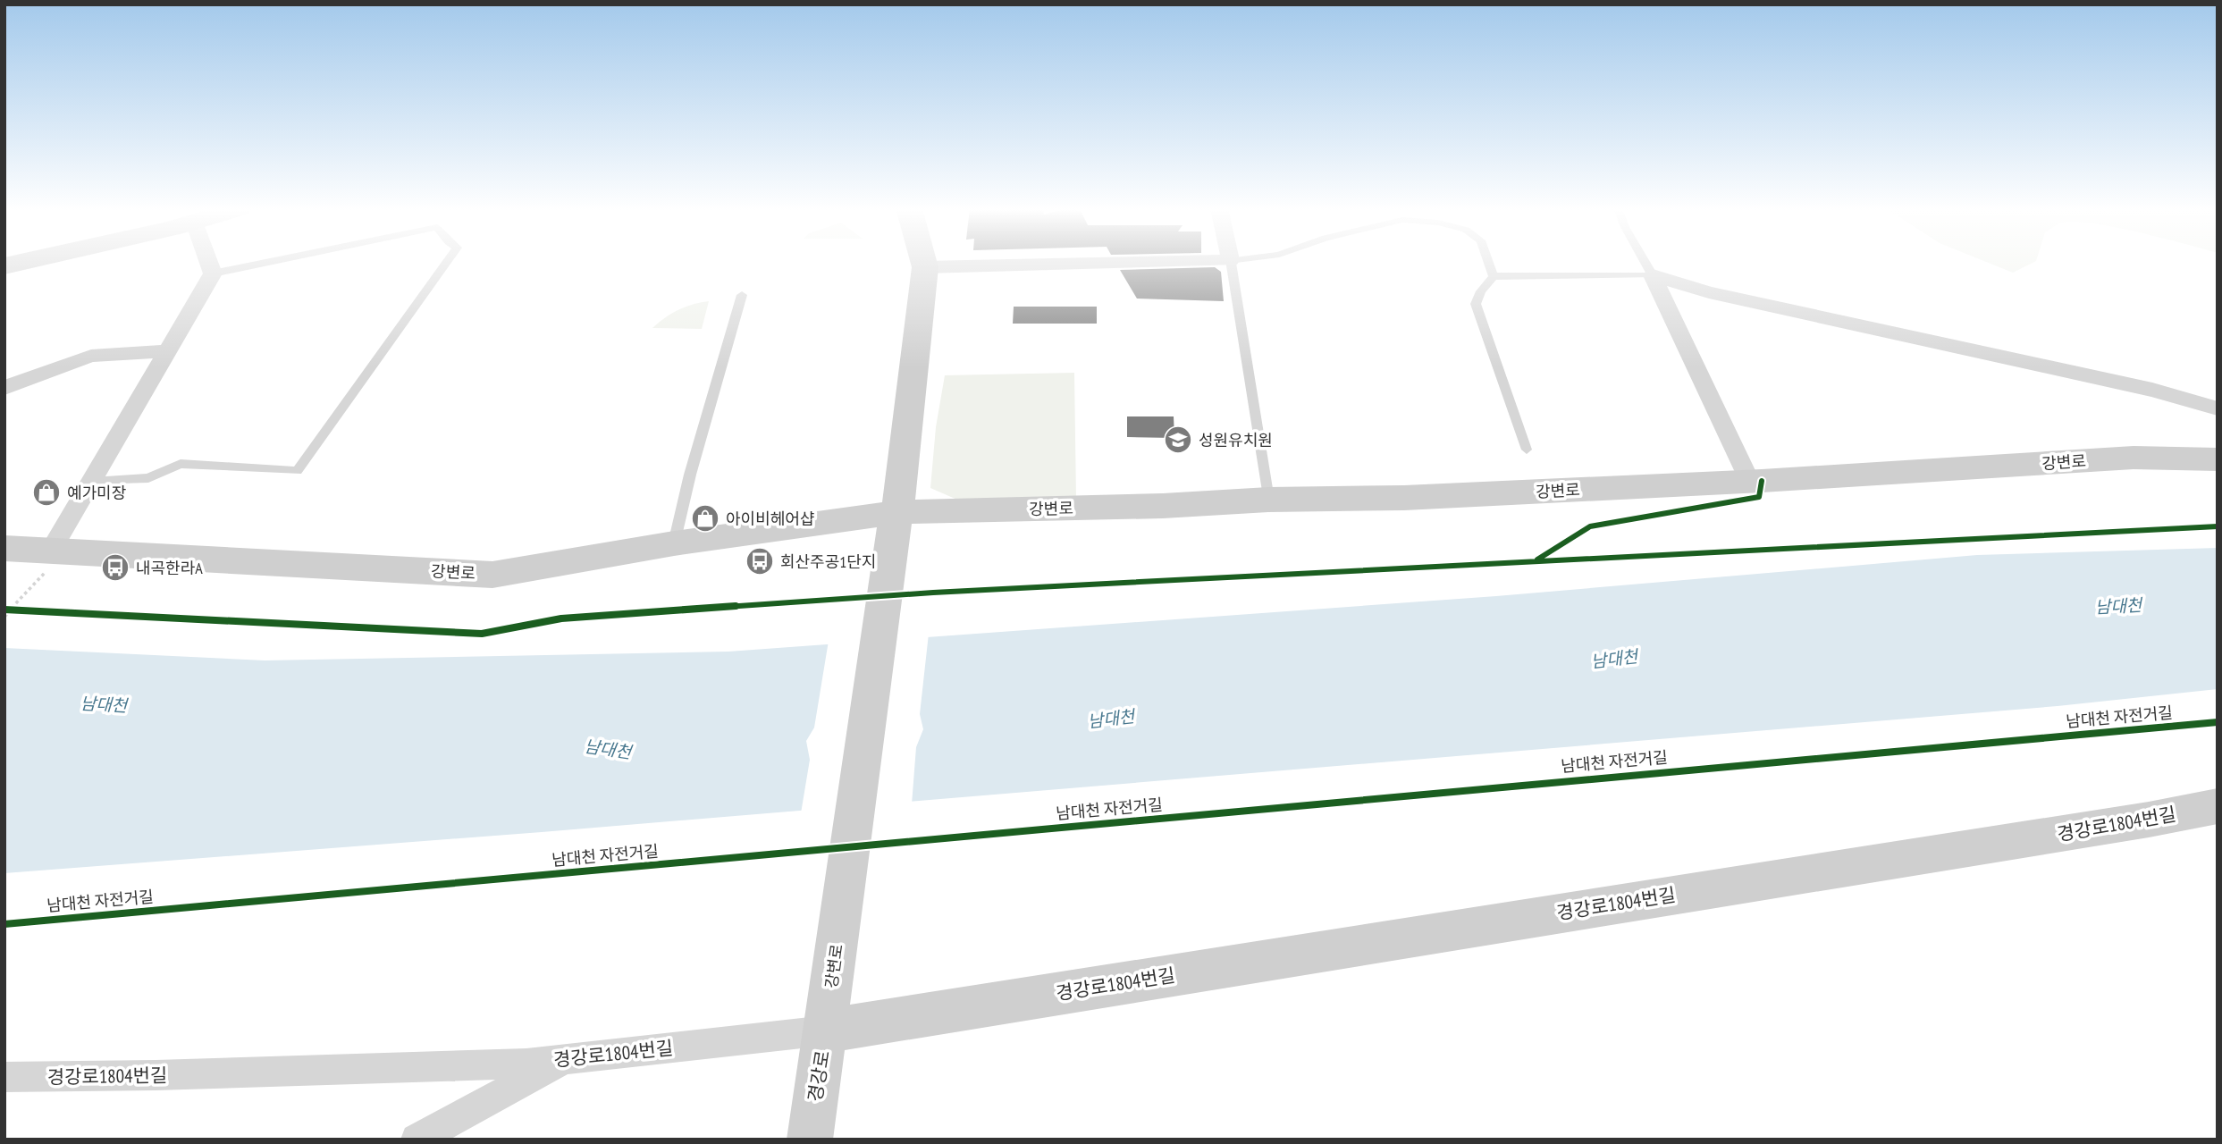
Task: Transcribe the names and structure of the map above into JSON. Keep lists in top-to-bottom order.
{
  "streets": {
    "street": ["강변로", "경강로1804번길", "경강로"],
    "cycle path": ["남대천 자전거길"]
  },
  "crossings": [
    ["강변로", "경강로1804번길"],
    ["강변로", "경강로"],
    ["경강로1804번길", "경강로"]
  ],
  "water": ["남대천"],
  "places": {
    "school or university": ["성원유치원"],
    "shop": ["예가미장", "아이비헤어샵"],
    "bus stop": ["회산주공1단지", "내곡한라A"]
  }
}
